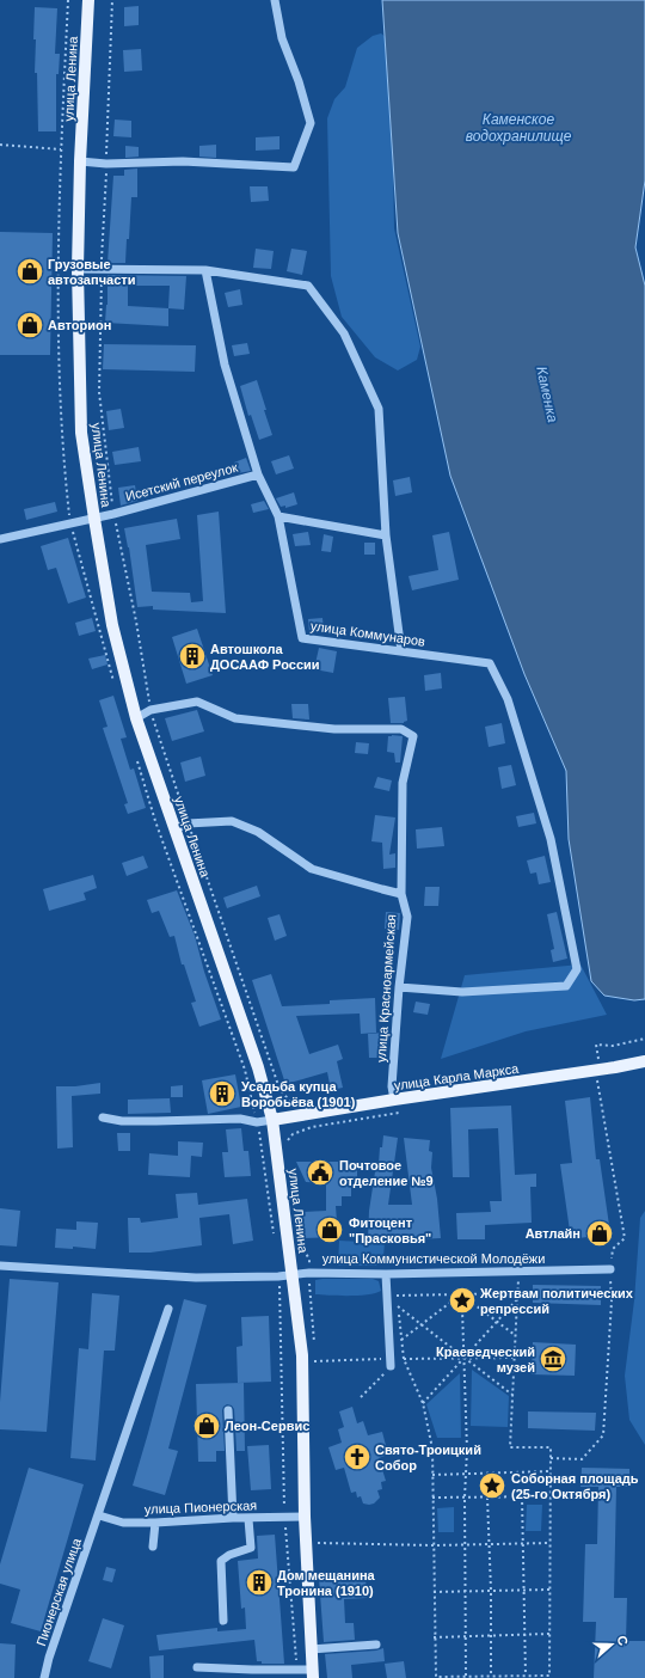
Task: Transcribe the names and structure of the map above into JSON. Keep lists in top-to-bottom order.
{
  "streets": {
    "main road": ["улица Ленина", "улица Карла Маркса"],
    "street": [
      "Исетский переулок",
      "улица Коммунаров",
      "улица Красноармейская",
      "улица Коммунистической Молодёжи",
      "улица Пионерская",
      "Пионерская улица"
    ]
  },
  "crossings": [
    ["улица Ленина", "Исетский переулок"],
    ["улица Ленина", "улица Красноармейская"],
    ["улица Ленина", "улица Карла Маркса"],
    ["улица Ленина", "улица Коммунистической Молодёжи"],
    ["улица Ленина", "улица Пионерская"],
    ["Исетский переулок", "улица Коммунаров"],
    ["улица Коммунаров", "улица Красноармейская"],
    ["улица Красноармейская", "улица Карла Маркса"],
    ["улица Пионерская", "Пионерская улица"]
  ],
  "water": ["Каменское водохранилище", "Каменка"],
  "places": {
    "shop": [
      "Грузовые автозапчасти",
      "Авторион",
      "Фитоцент \"Прасковья\"",
      "Автлайн",
      "Леон-Сервис"
    ],
    "building": ["Автошкола ДОСААФ России", "Усадьба купца Воробьёва (1901)", "Дом мещанина Тронина (1910)"],
    "public building": ["Почтовое отделение №9"],
    "place": ["Жертвам политических репрессий", "Соборная площадь (25-го Октября)"],
    "museum": ["Краеведческий музей"],
    "church": ["Свято-Троицкий Собор"]
  },
  "north": "right"
}
